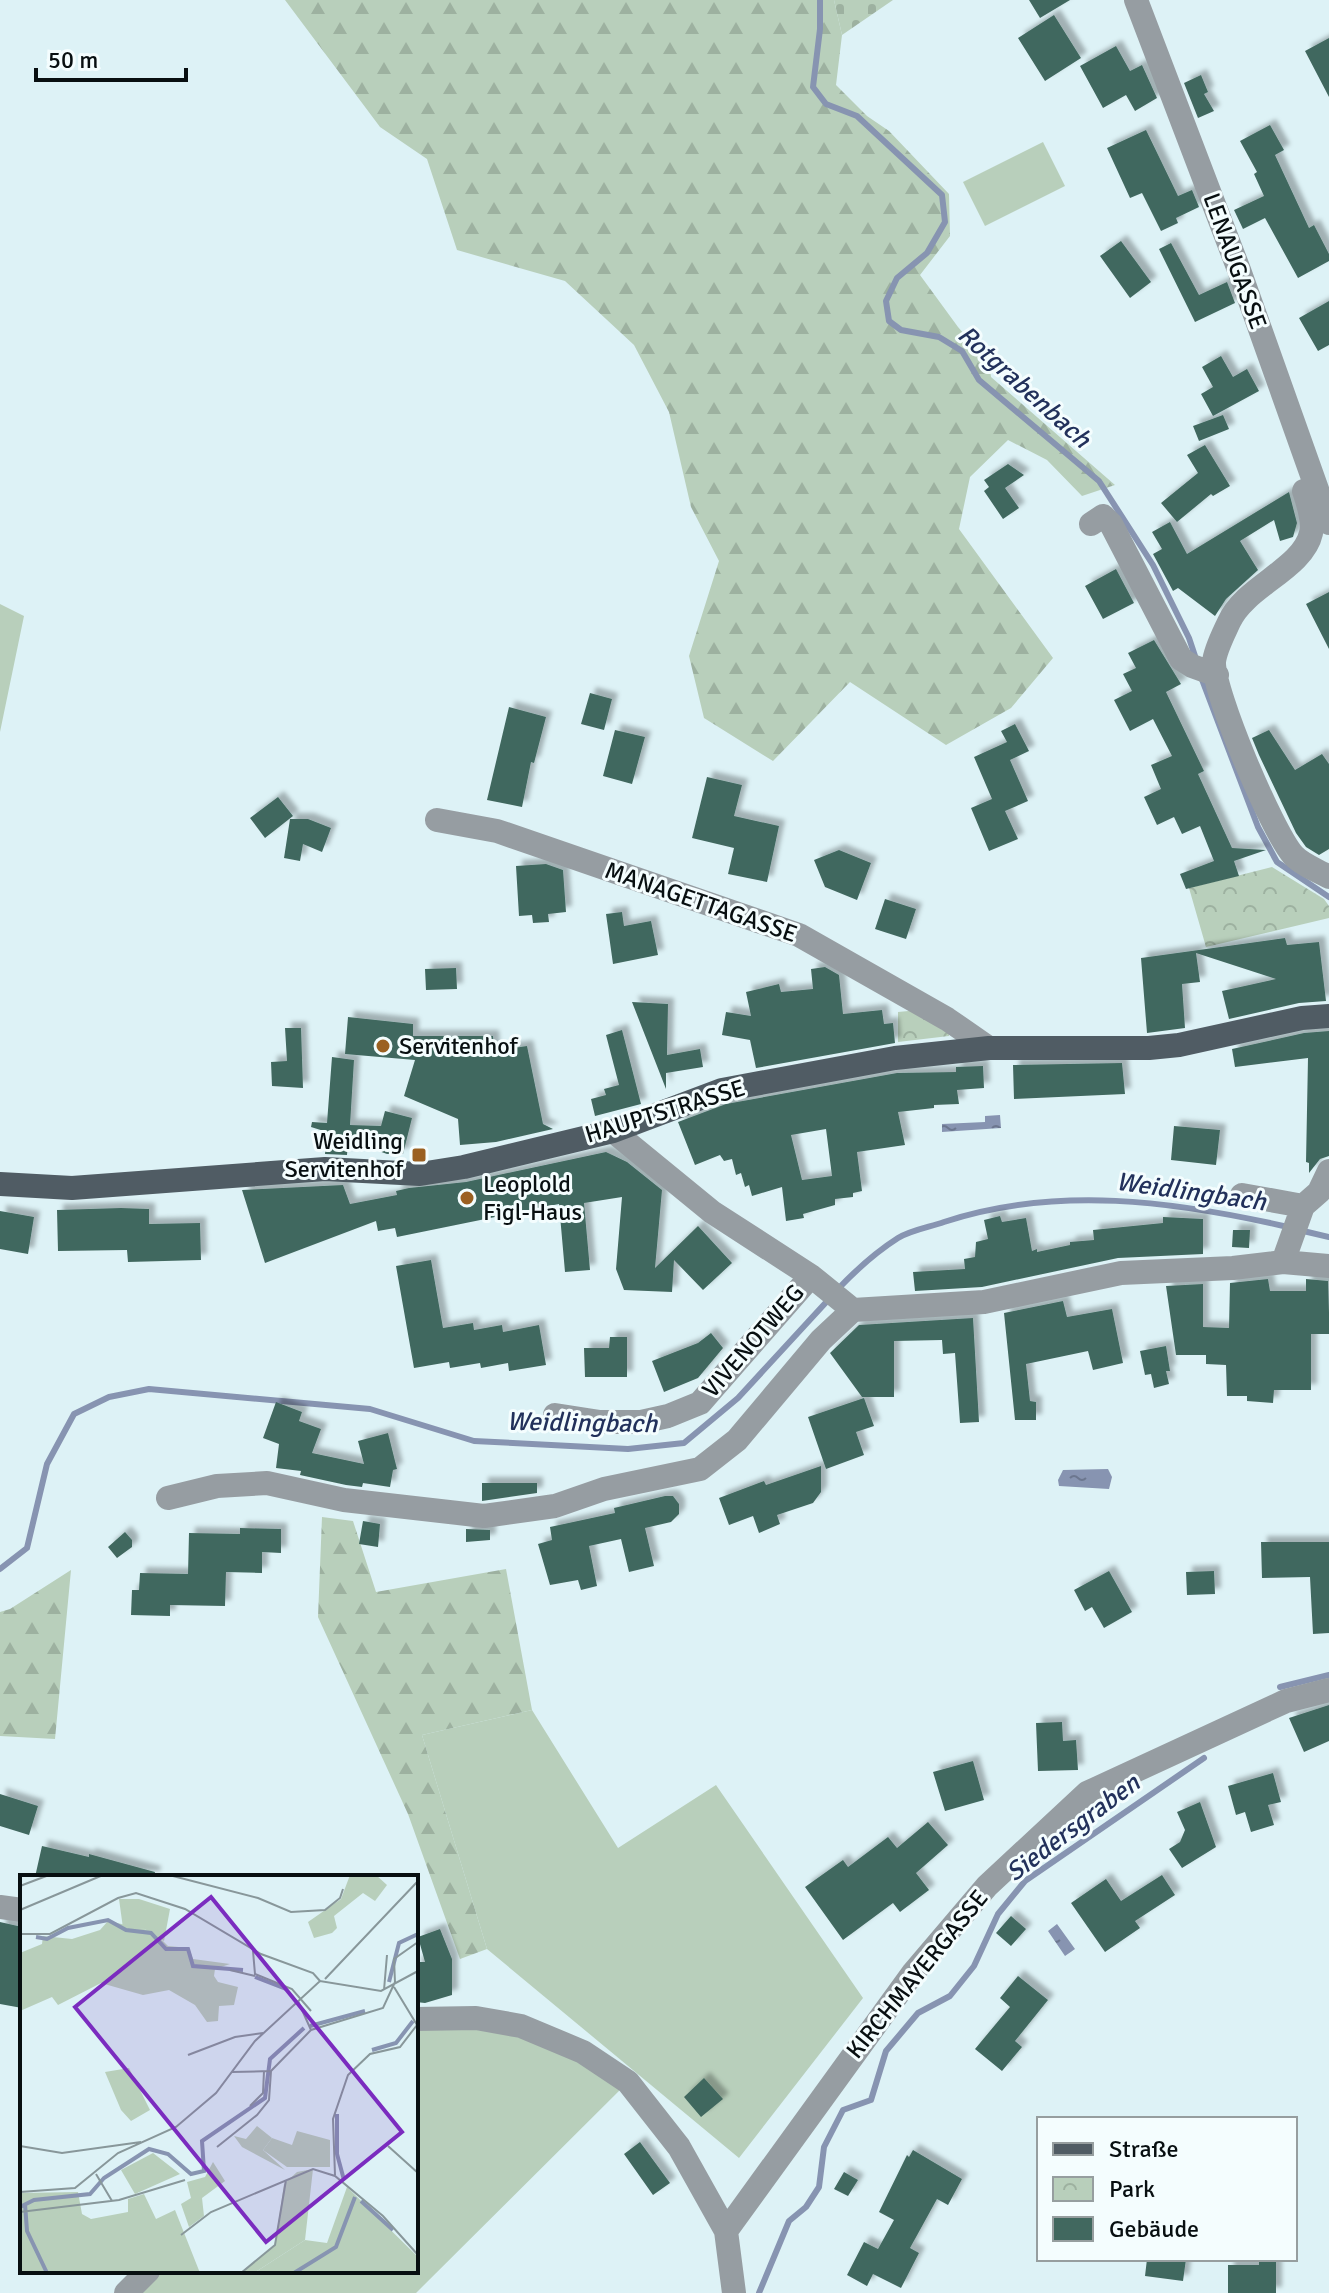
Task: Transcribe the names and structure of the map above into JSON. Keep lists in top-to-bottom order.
{
  "streets": {
    "main road": ["HAUPTSTRASSE"],
    "street": [
      "LENAUGASSE",
      "MANAGETTAGASSE",
      "VIVENOTWEG",
      "KIRCHMAYERGASSE"
    ]
  },
  "crossings": [
    ["MANAGETTAGASSE", "HAUPTSTRASSE"]
  ],
  "water": ["Rotgrabenbach", "Weidlingbach", "Siedersgraben"],
  "places": {
    "other": ["Servitenhof", "Leoplold Figl-Haus"],
    "transit": ["Weidling Servitenhof"]
  },
  "legend": ["Straße", "Park", "Gebäude"],
  "scale_bar": "50 m"
}
